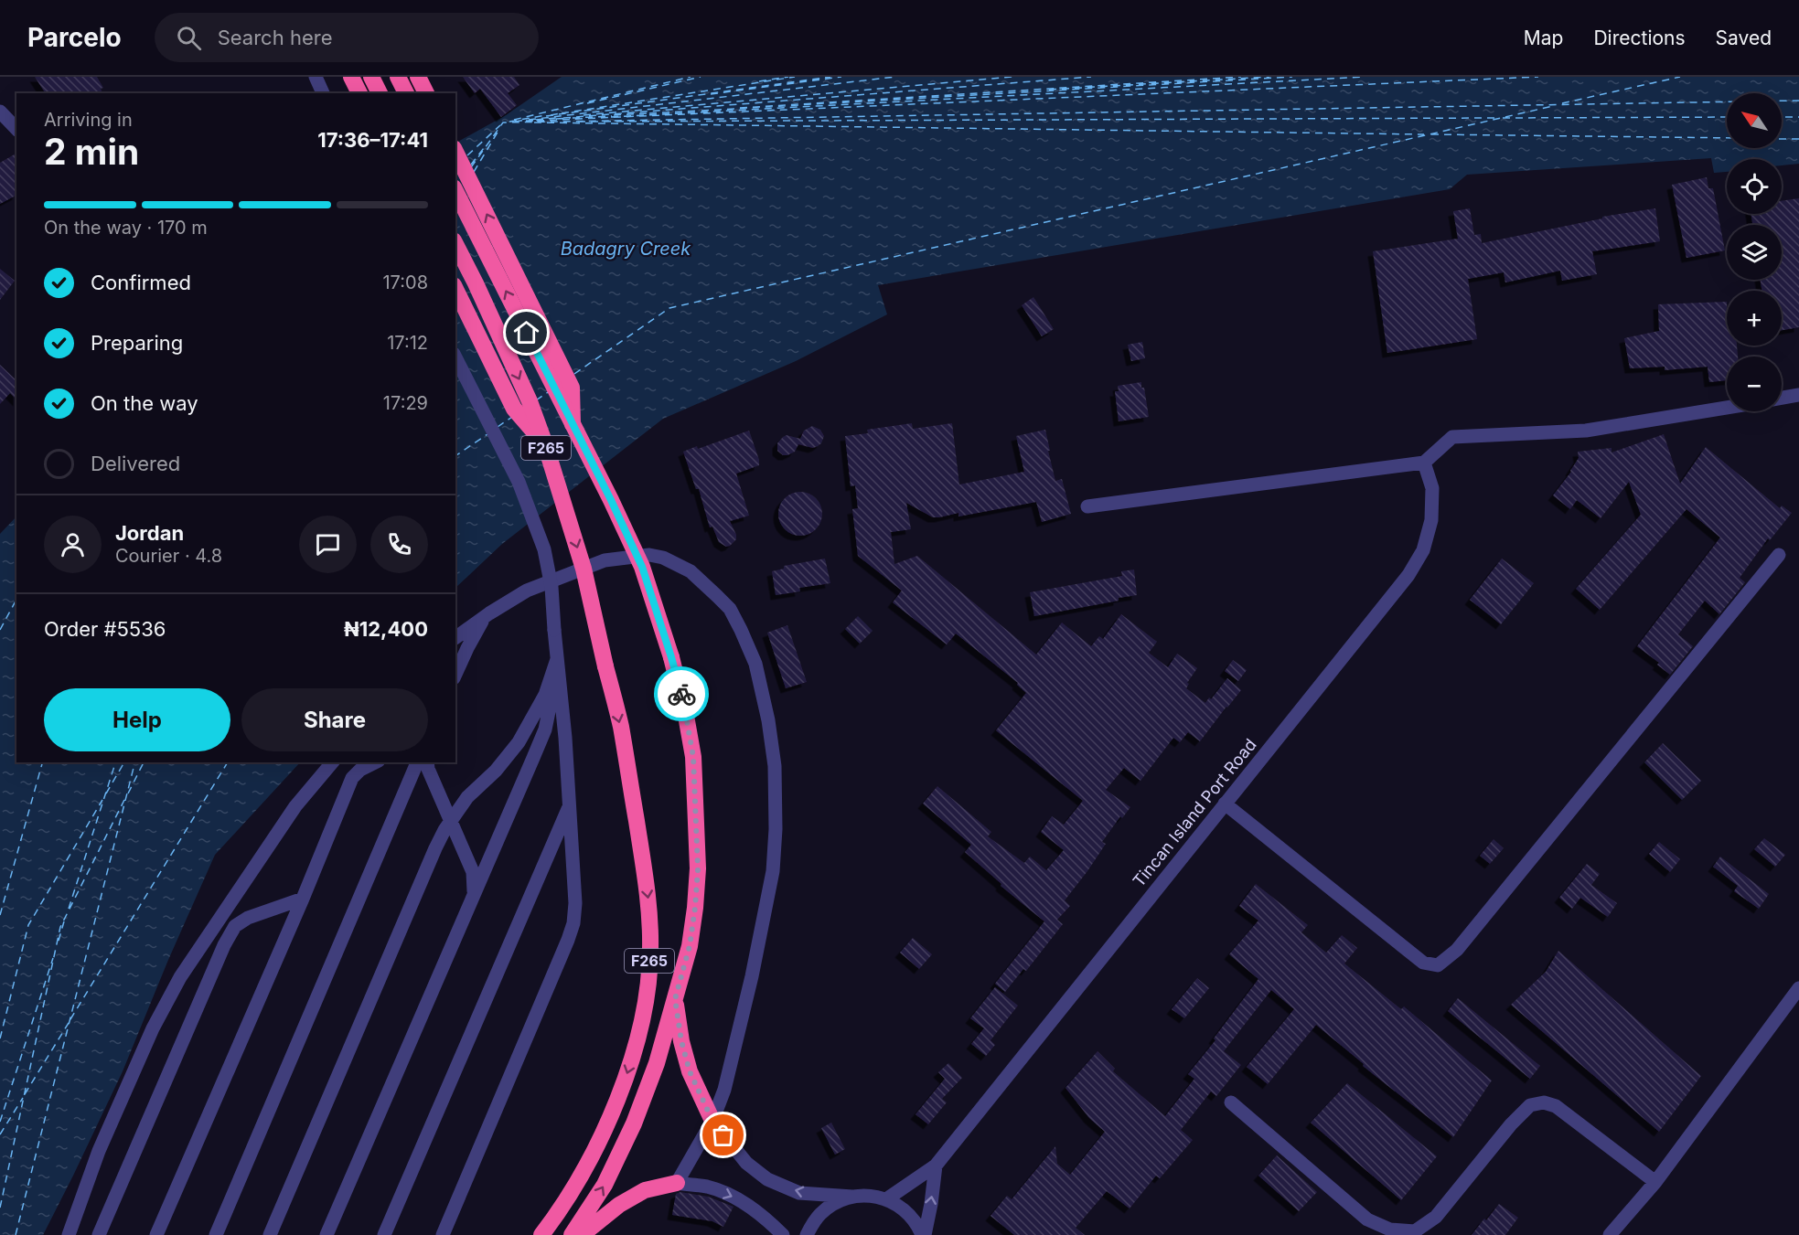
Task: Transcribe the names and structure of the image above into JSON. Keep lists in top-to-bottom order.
{
  "streets": {
    "highway": ["F265"],
    "street": ["Tincan Island Port Road"]
  },
  "water": ["Badagry Creek"],
  "north": "top left",
  "page": {
    "header": "Parcelo",
    "search": "Search here",
    "nav": ["Map", "Directions", "Saved"],
    "map_buttons": ["+", "−"],
    "heading": ["2 min", "Arriving in", "17:36–17:41"],
    "panel": [
      "Jordan",
      "Courier · 4.8",
      "Order #5536",
      "₦12,400"
    ],
    "bar": "On the way · 170 m",
    "list": [
      ["Confirmed", "17:08"],
      ["Preparing", "17:12"],
      ["On the way", "17:29"],
      "Delivered"
    ],
    "buttons": ["Help", "Share"]
  }
}
